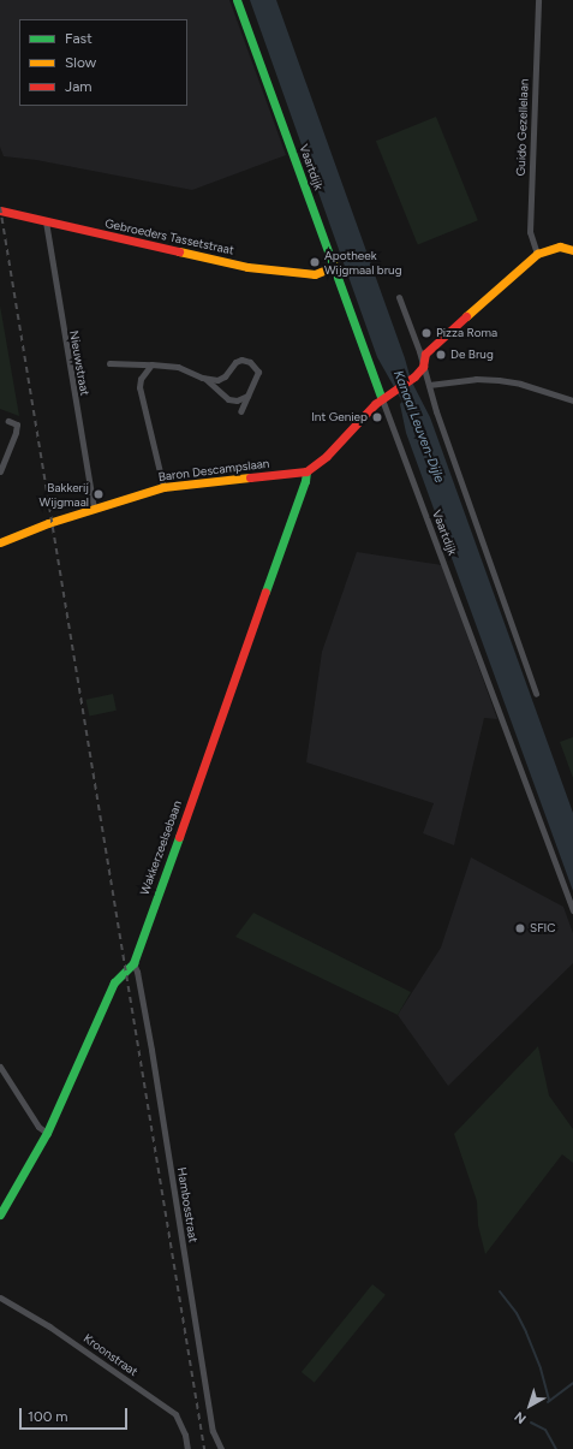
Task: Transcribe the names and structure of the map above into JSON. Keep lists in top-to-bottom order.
{
  "streets": {
    "street": [
      "Guido Gezellelaan",
      "Vaartdijk",
      "Gebroeders Tassetstraat",
      "Nieuwstraat",
      "Baron Descampslaan",
      "Wakkerzeelsebaan",
      "Hambosstraat",
      "Kroonstraat"
    ]
  },
  "crossings": [
    ["Vaartdijk", "Gebroeders Tassetstraat"],
    ["Gebroeders Tassetstraat", "Nieuwstraat"],
    ["Nieuwstraat", "Baron Descampslaan"],
    ["Baron Descampslaan", "Wakkerzeelsebaan"],
    ["Wakkerzeelsebaan", "Hambosstraat"]
  ],
  "water": ["Kanaal Leuven-Dijle"],
  "places": [
    "Apotheek Wijgmaal brug",
    "Pizza Roma",
    "De Brug",
    "Int Geniep",
    "Bakkerij Wijgmaal",
    "SFIC"
  ],
  "legend": ["Fast", "Slow", "Jam"],
  "scale_bar": "100 m",
  "north": "bottom left"
}
